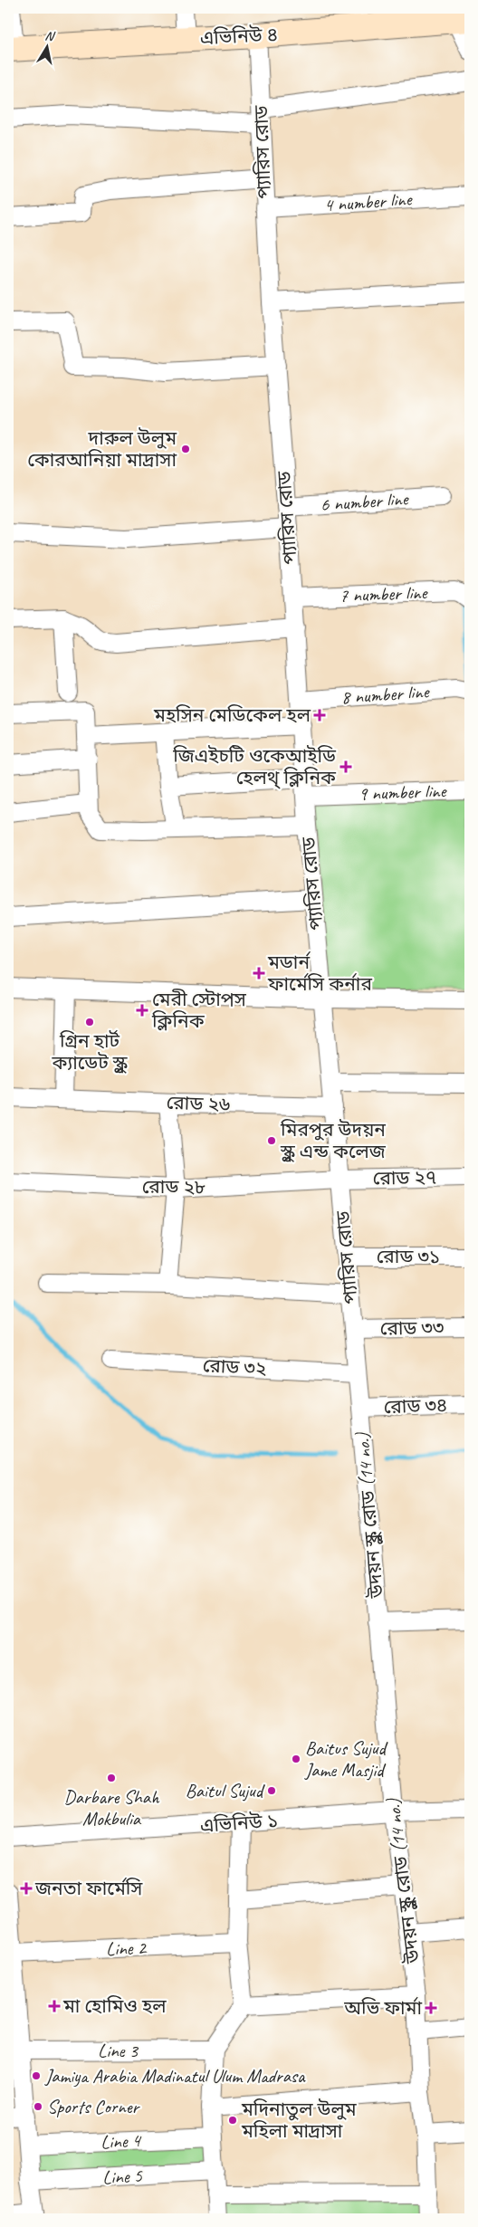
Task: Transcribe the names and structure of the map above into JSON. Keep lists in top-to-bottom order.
{
  "streets": {
    "street": [
      "এভিনিউ ৪",
      "প্যারিস রোড",
      "4 number line",
      "6 number line",
      "7 number line",
      "8 number line",
      "9 number line",
      "রোড ২৬",
      "রোড ২৭",
      "রোড ২৮",
      "রোড ৩১",
      "রোড ৩৩",
      "রোড ৩২",
      "রোড ৩৪",
      "উদয়ন স্কুল রোড (14 no.)",
      "এভিনিউ ১",
      "Line 2",
      "Line 3",
      "Line 4",
      "Line 5"
    ]
  },
  "crossings": [
    ["এভিনিউ ৪", "প্যারিস রোড"],
    ["প্যারিস রোড", "4 number line"],
    ["প্যারিস রোড", "6 number line"],
    ["প্যারিস রোড", "7 number line"],
    ["প্যারিস রোড", "8 number line"],
    ["প্যারিস রোড", "9 number line"],
    ["প্যারিস রোড", "রোড ২৬"],
    ["প্যারিস রোড", "রোড ২৭"],
    ["প্যারিস রোড", "রোড ২৮"],
    ["প্যারিস রোড", "রোড ৩১"],
    ["প্যারিস রোড", "রোড ৩৩"],
    ["প্যারিস রোড", "রোড ৩২"],
    ["প্যারিস রোড", "রোড ৩৪"],
    ["প্যারিস রোড", "উদয়ন স্কুল রোড (14 no.)"],
    ["রোড ২৭", "রোড ২৮"],
    ["রোড ৩৪", "উদয়ন স্কুল রোড (14 no.)"],
    ["উদয়ন স্কুল রোড (14 no.)", "এভিনিউ ১"]
  ],
  "places": {
    "other": [
      "দারুল উলুম কোরআনিয়া মাদ্রাসা",
      "গ্রিন হার্ট ক্যাডেট স্কুল",
      "মিরপুর উদয়ন স্কুল এন্ড কলেজ",
      "Baitus Sujud Jame Masjid",
      "Darbare Shah Mokbulia",
      "Baitul Sujud",
      "Jamiya Arabia Madinatul Ulum Madrasa",
      "Sports Corner",
      "মদিনাতুল উলুম মহিলা মাদ্রাসা"
    ],
    "health": [
      "মহসিন মেডিকেল হল",
      "জিএইচটি ওকেআইডি হেলথ্ ক্লিনিক",
      "মডার্ন ফার্মেসি কর্নার",
      "মেরী স্টোপস ক্লিনিক",
      "জনতা ফার্মেসি",
      "মা হোমিও হল",
      "অভি ফার্মা"
    ]
  },
  "north": "top"
}
